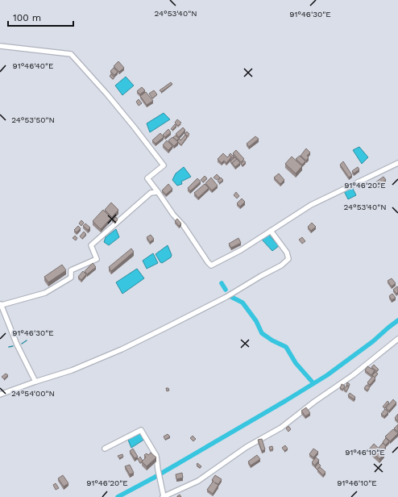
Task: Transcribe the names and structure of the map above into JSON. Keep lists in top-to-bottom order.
{
  "scale_bar": "100 m",
  "coordinates": [
    "24°53'40\"N",
    "91°46'30\"E",
    "91°46'40\"E",
    "24°53'50\"N",
    "91°46'20\"E",
    "24°54'00\"N",
    "91°46'10\"E"
  ]
}
